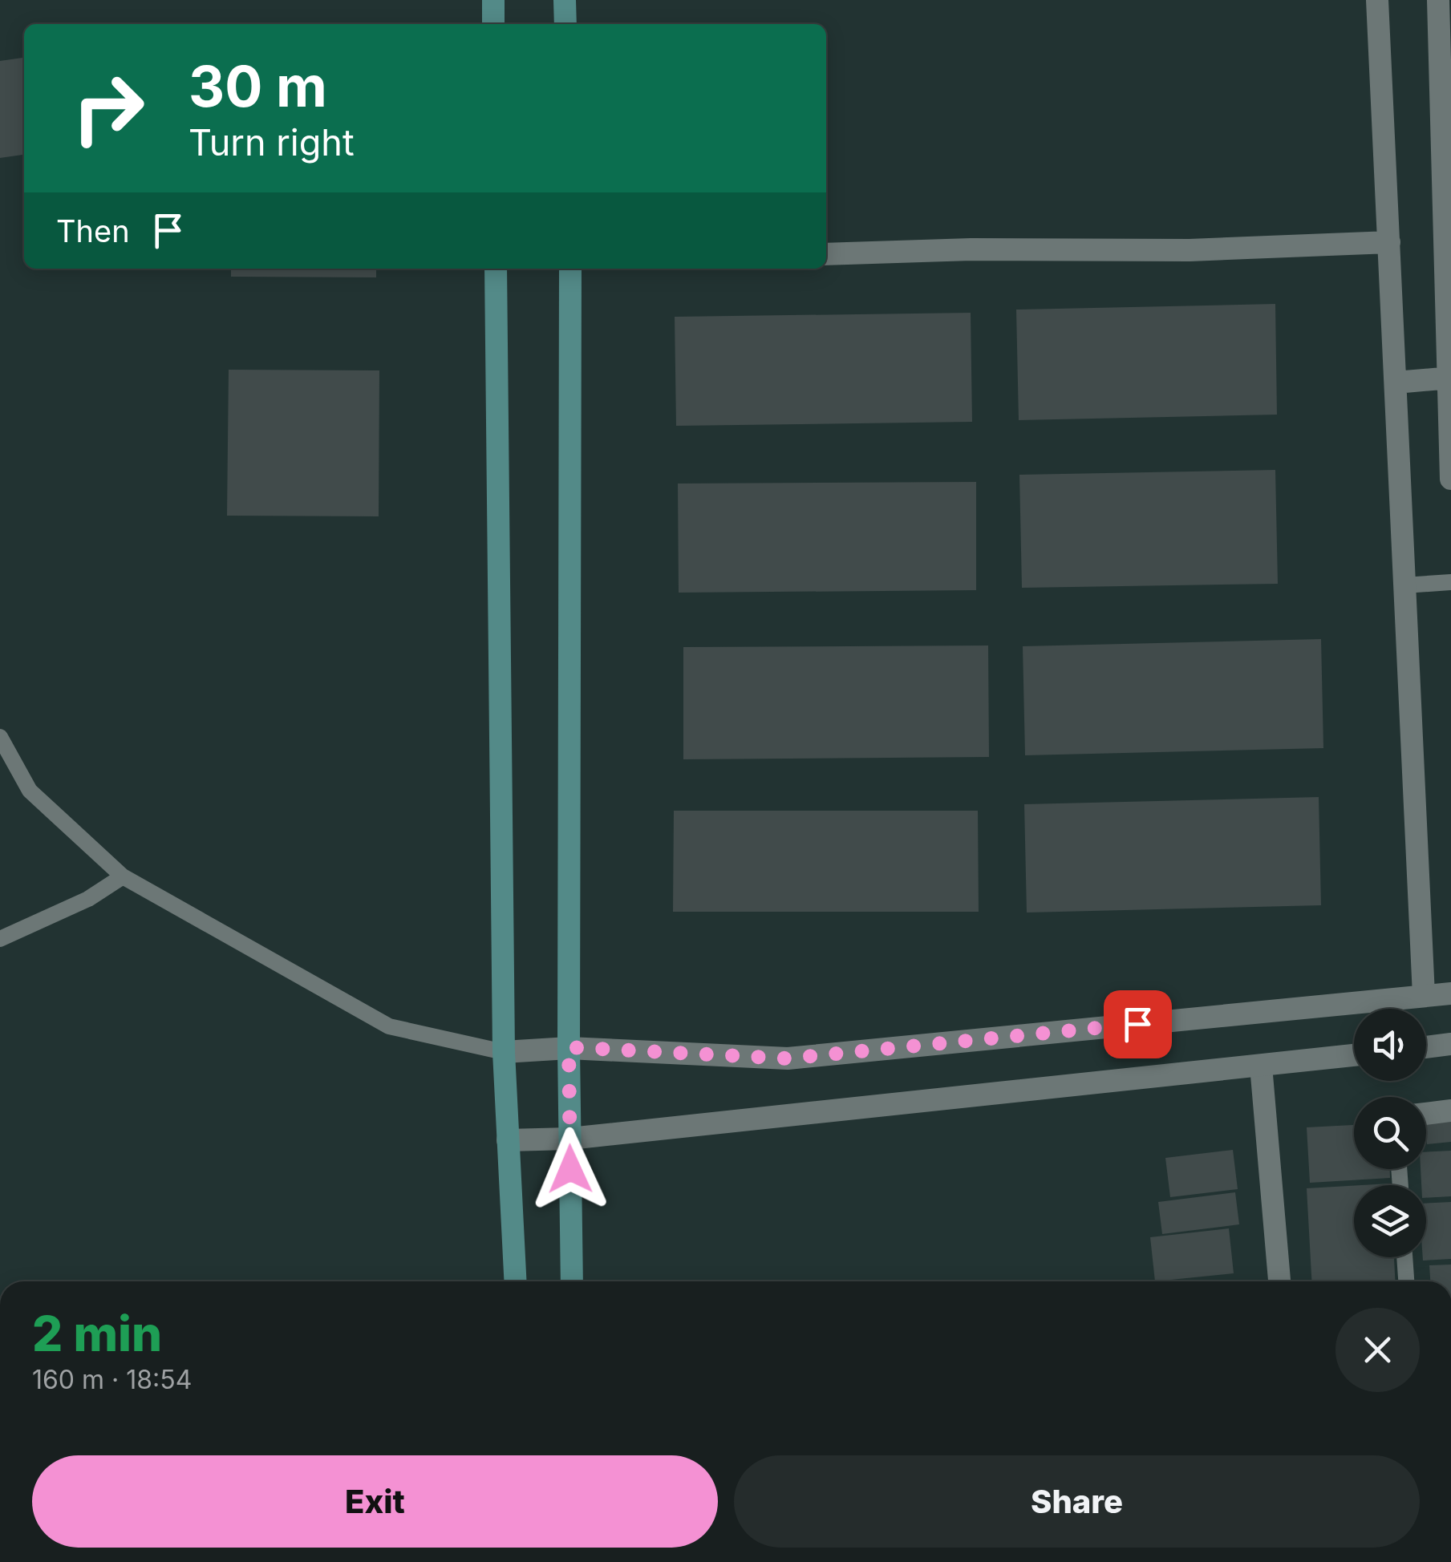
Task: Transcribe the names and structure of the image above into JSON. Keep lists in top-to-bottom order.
{
  "page": {
    "turn": ["30 m", "Turn right"],
    "then": "Then",
    "heading": ["2 min", "160 m · 18:54"],
    "buttons": ["Exit", "Share"]
  }
}
